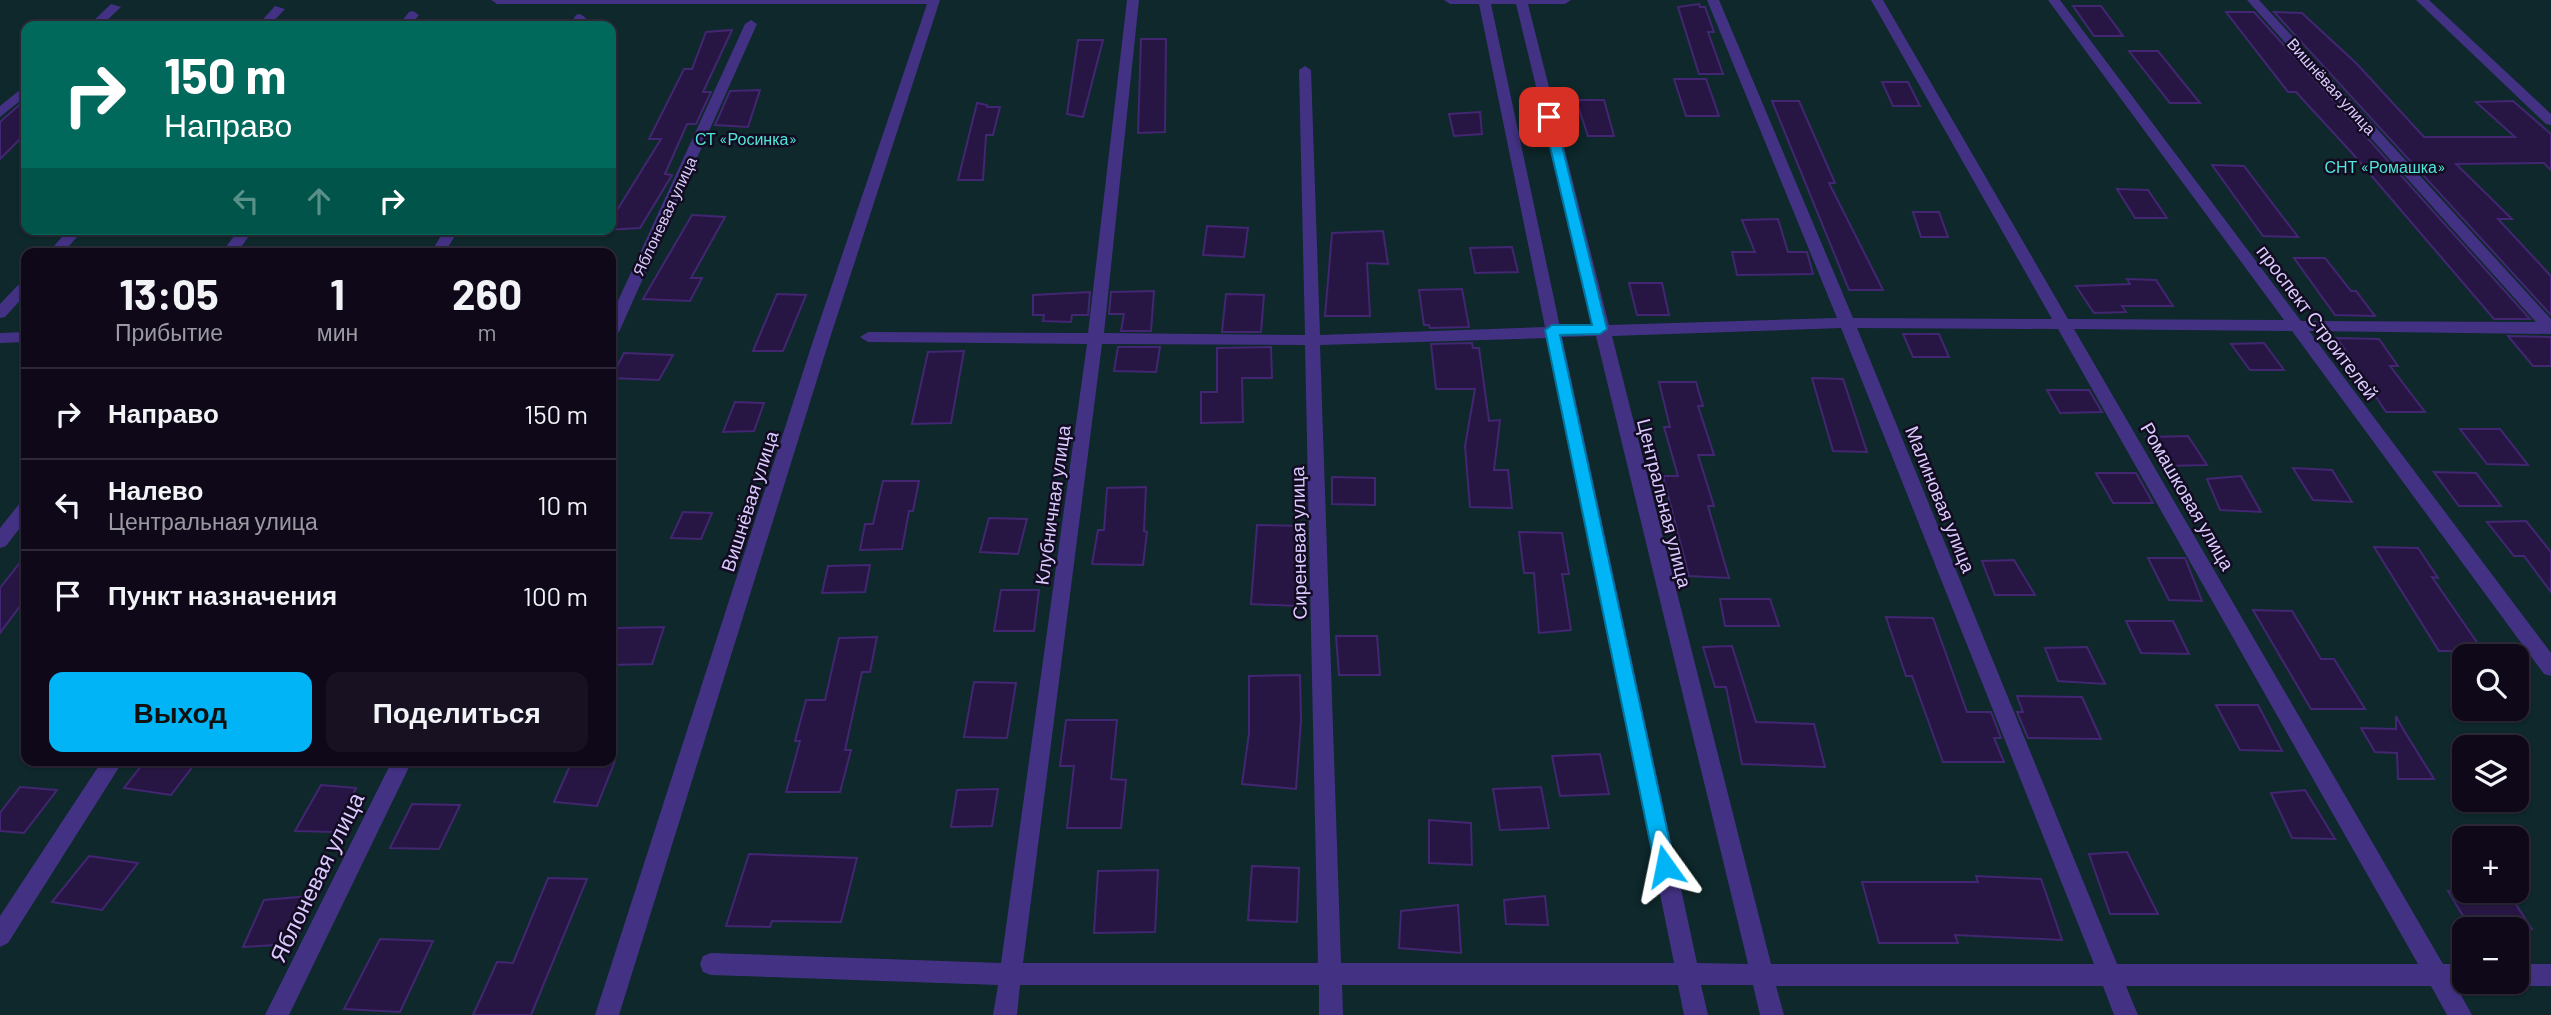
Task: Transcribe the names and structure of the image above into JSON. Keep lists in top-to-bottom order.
{
  "streets": {
    "street": [
      "Вишнёвая улица",
      "Яблоневая улица",
      "проспект Строителей",
      "Ромашковая улица",
      "Малиновая улица",
      "Центральная улица",
      "Клубничная улица",
      "Сиреневая улица"
    ]
  },
  "parks": ["СТ «Росинка»", "СНТ «Ромашка»"],
  "page": {
    "turn": ["150 m", "Направо"],
    "eta": [
      "13:05",
      "Прибытие",
      "1",
      "мин",
      "260",
      "m"
    ],
    "list": [
      {
        "name": "Направо",
        "value": "150 m"
      },
      {
        "name": "Налево",
        "note": "Центральная улица",
        "value": "10 m"
      },
      {
        "name": "Пункт назначения",
        "value": "100 m"
      }
    ],
    "map_buttons": ["+", "−"],
    "buttons": ["Выход", "Поделиться"]
  }
}
